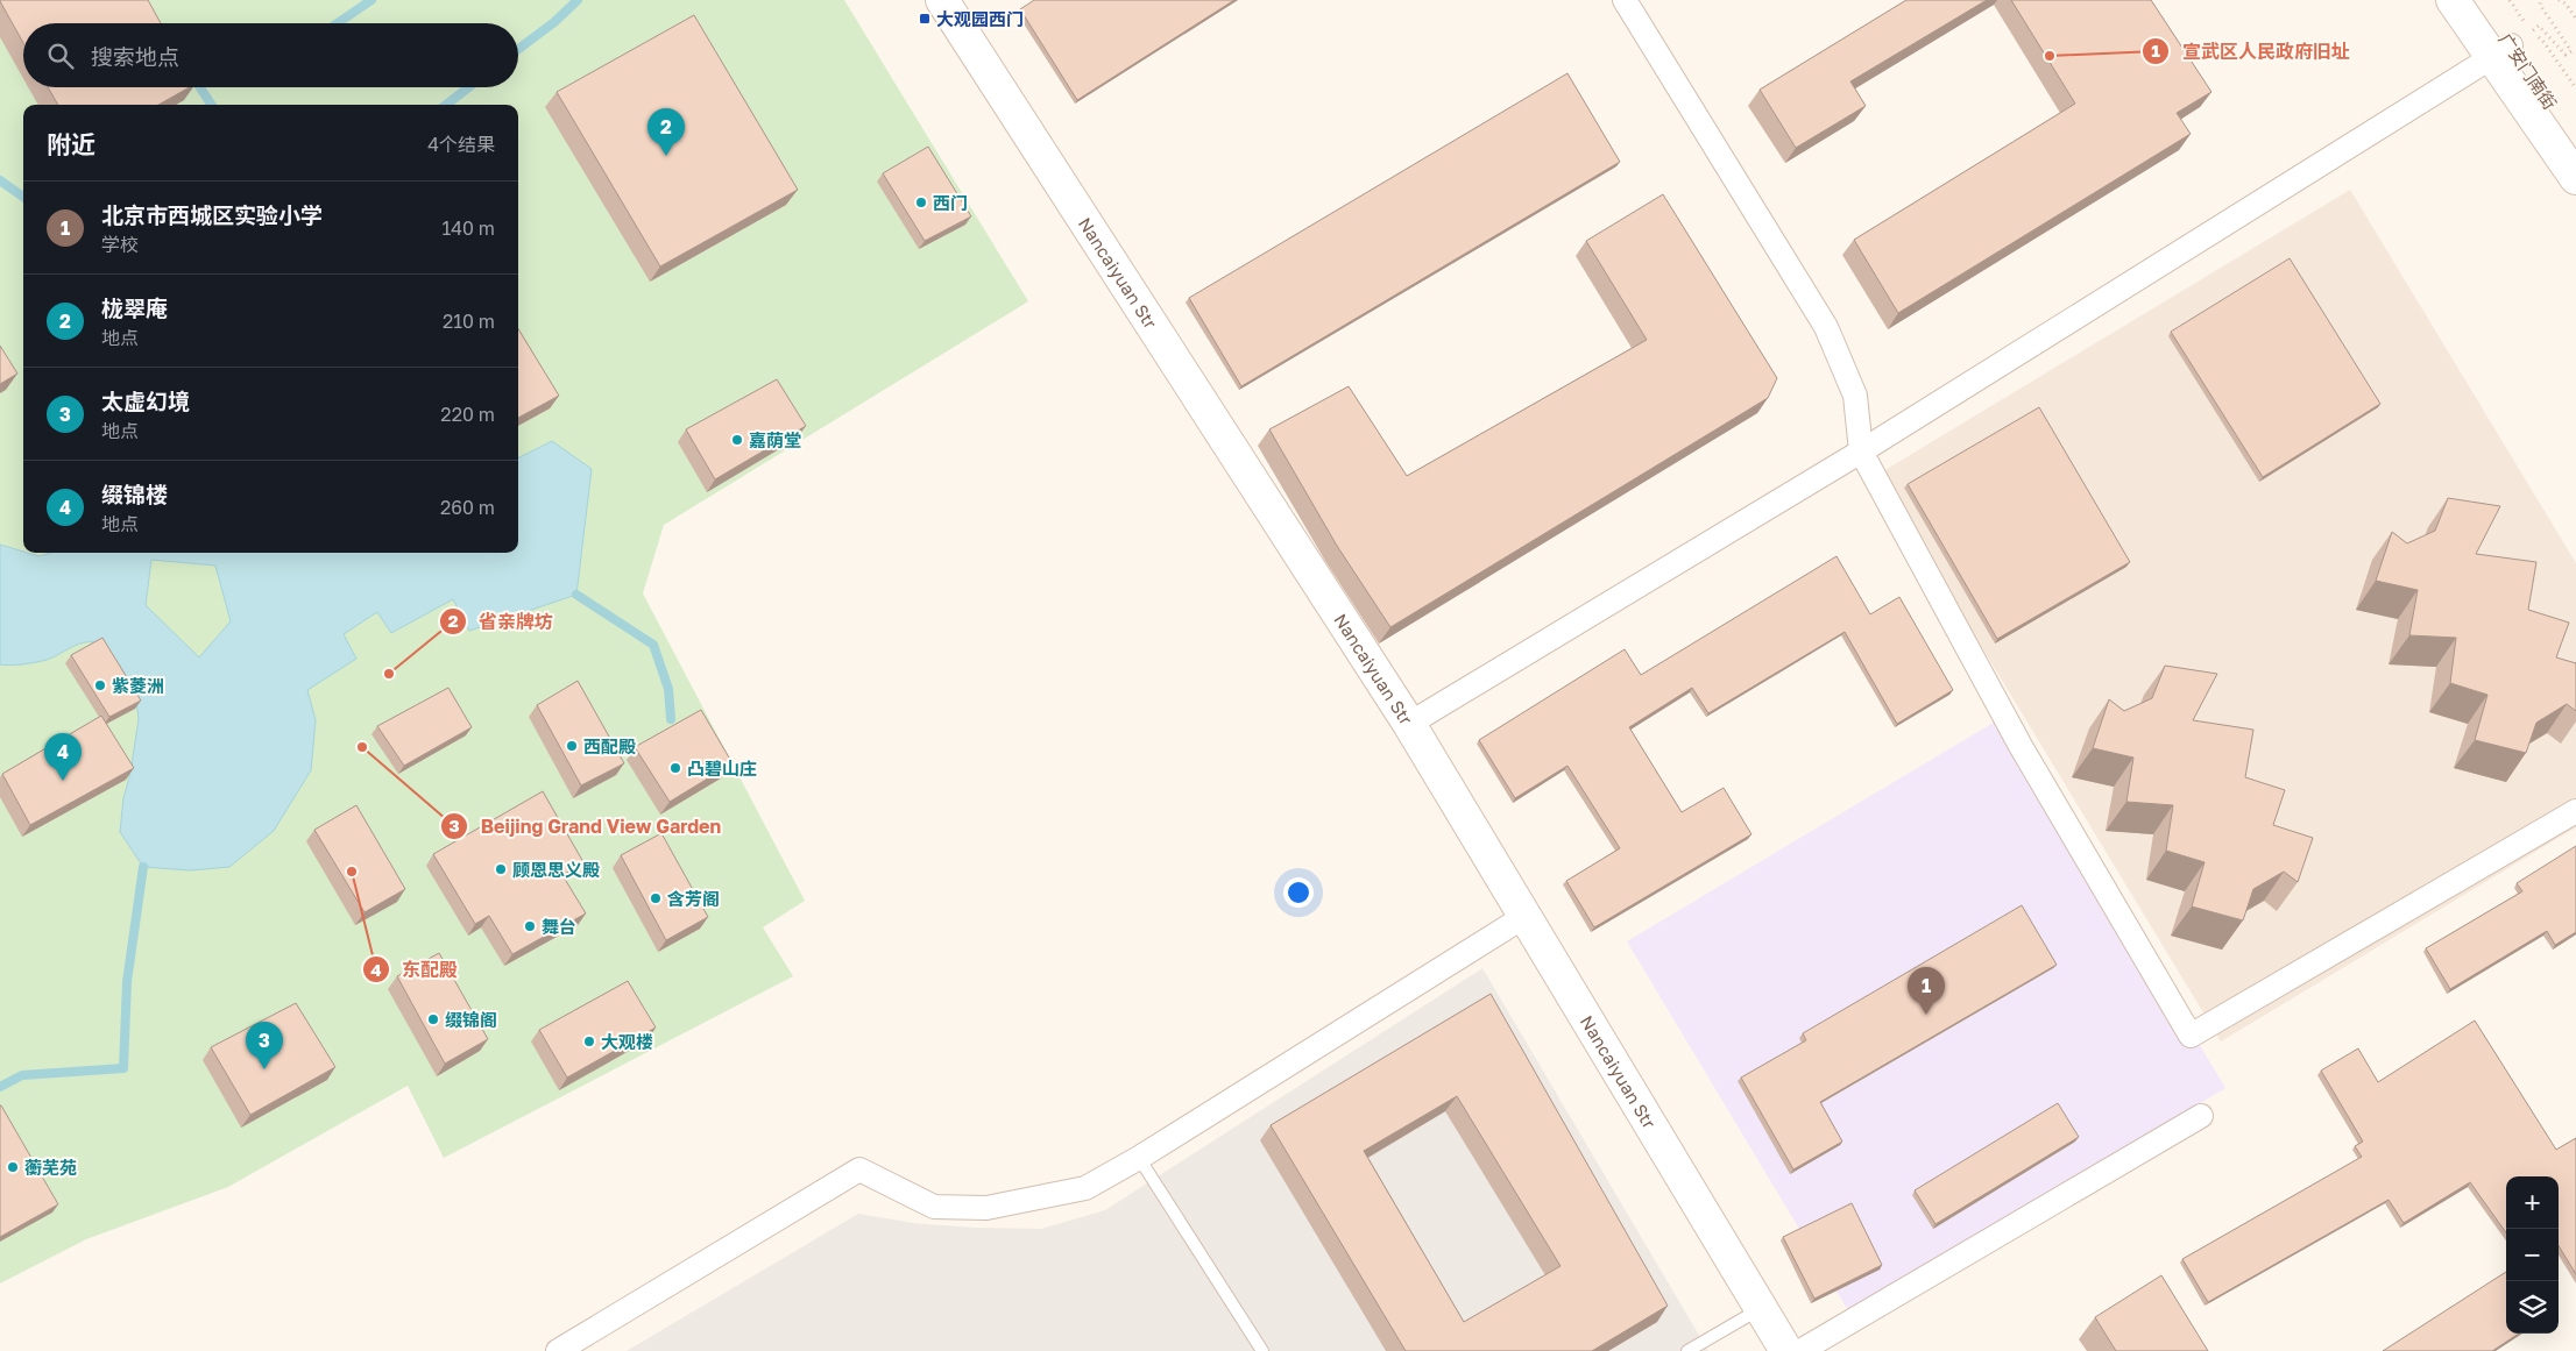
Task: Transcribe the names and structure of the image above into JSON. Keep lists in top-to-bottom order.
{
  "streets": {
    "street": ["广安门南街", "Nancaiyuan Str"]
  },
  "places": {
    "transit": ["大观园西门"],
    "other": [
      "宣武区人民政府旧址",
      "西门",
      "嘉荫堂",
      "省亲牌坊",
      "紫菱洲",
      "西配殿",
      "Beijing Grand View Garden",
      "凸碧山庄",
      "顾恩思义殿",
      "东配殿",
      "含芳阁",
      "舞台",
      "缀锦阁",
      "大观楼",
      "蘅芜苑"
    ]
  },
  "page": {
    "search": "搜索地点",
    "heading": ["附近", "4个结果"],
    "pins": [
      "2",
      "4",
      "1",
      "3"
    ],
    "list": [
      {
        "mark": "1",
        "name": "北京市西城区实验小学",
        "note": "学校",
        "value": "140 m"
      },
      {
        "mark": "2",
        "name": "栊翠庵",
        "note": "地点",
        "value": "210 m"
      },
      {
        "mark": "3",
        "name": "太虚幻境",
        "note": "地点",
        "value": "220 m"
      },
      {
        "mark": "4",
        "name": "缀锦楼",
        "note": "地点",
        "value": "260 m"
      }
    ],
    "map_buttons": ["+", "−"]
  }
}
